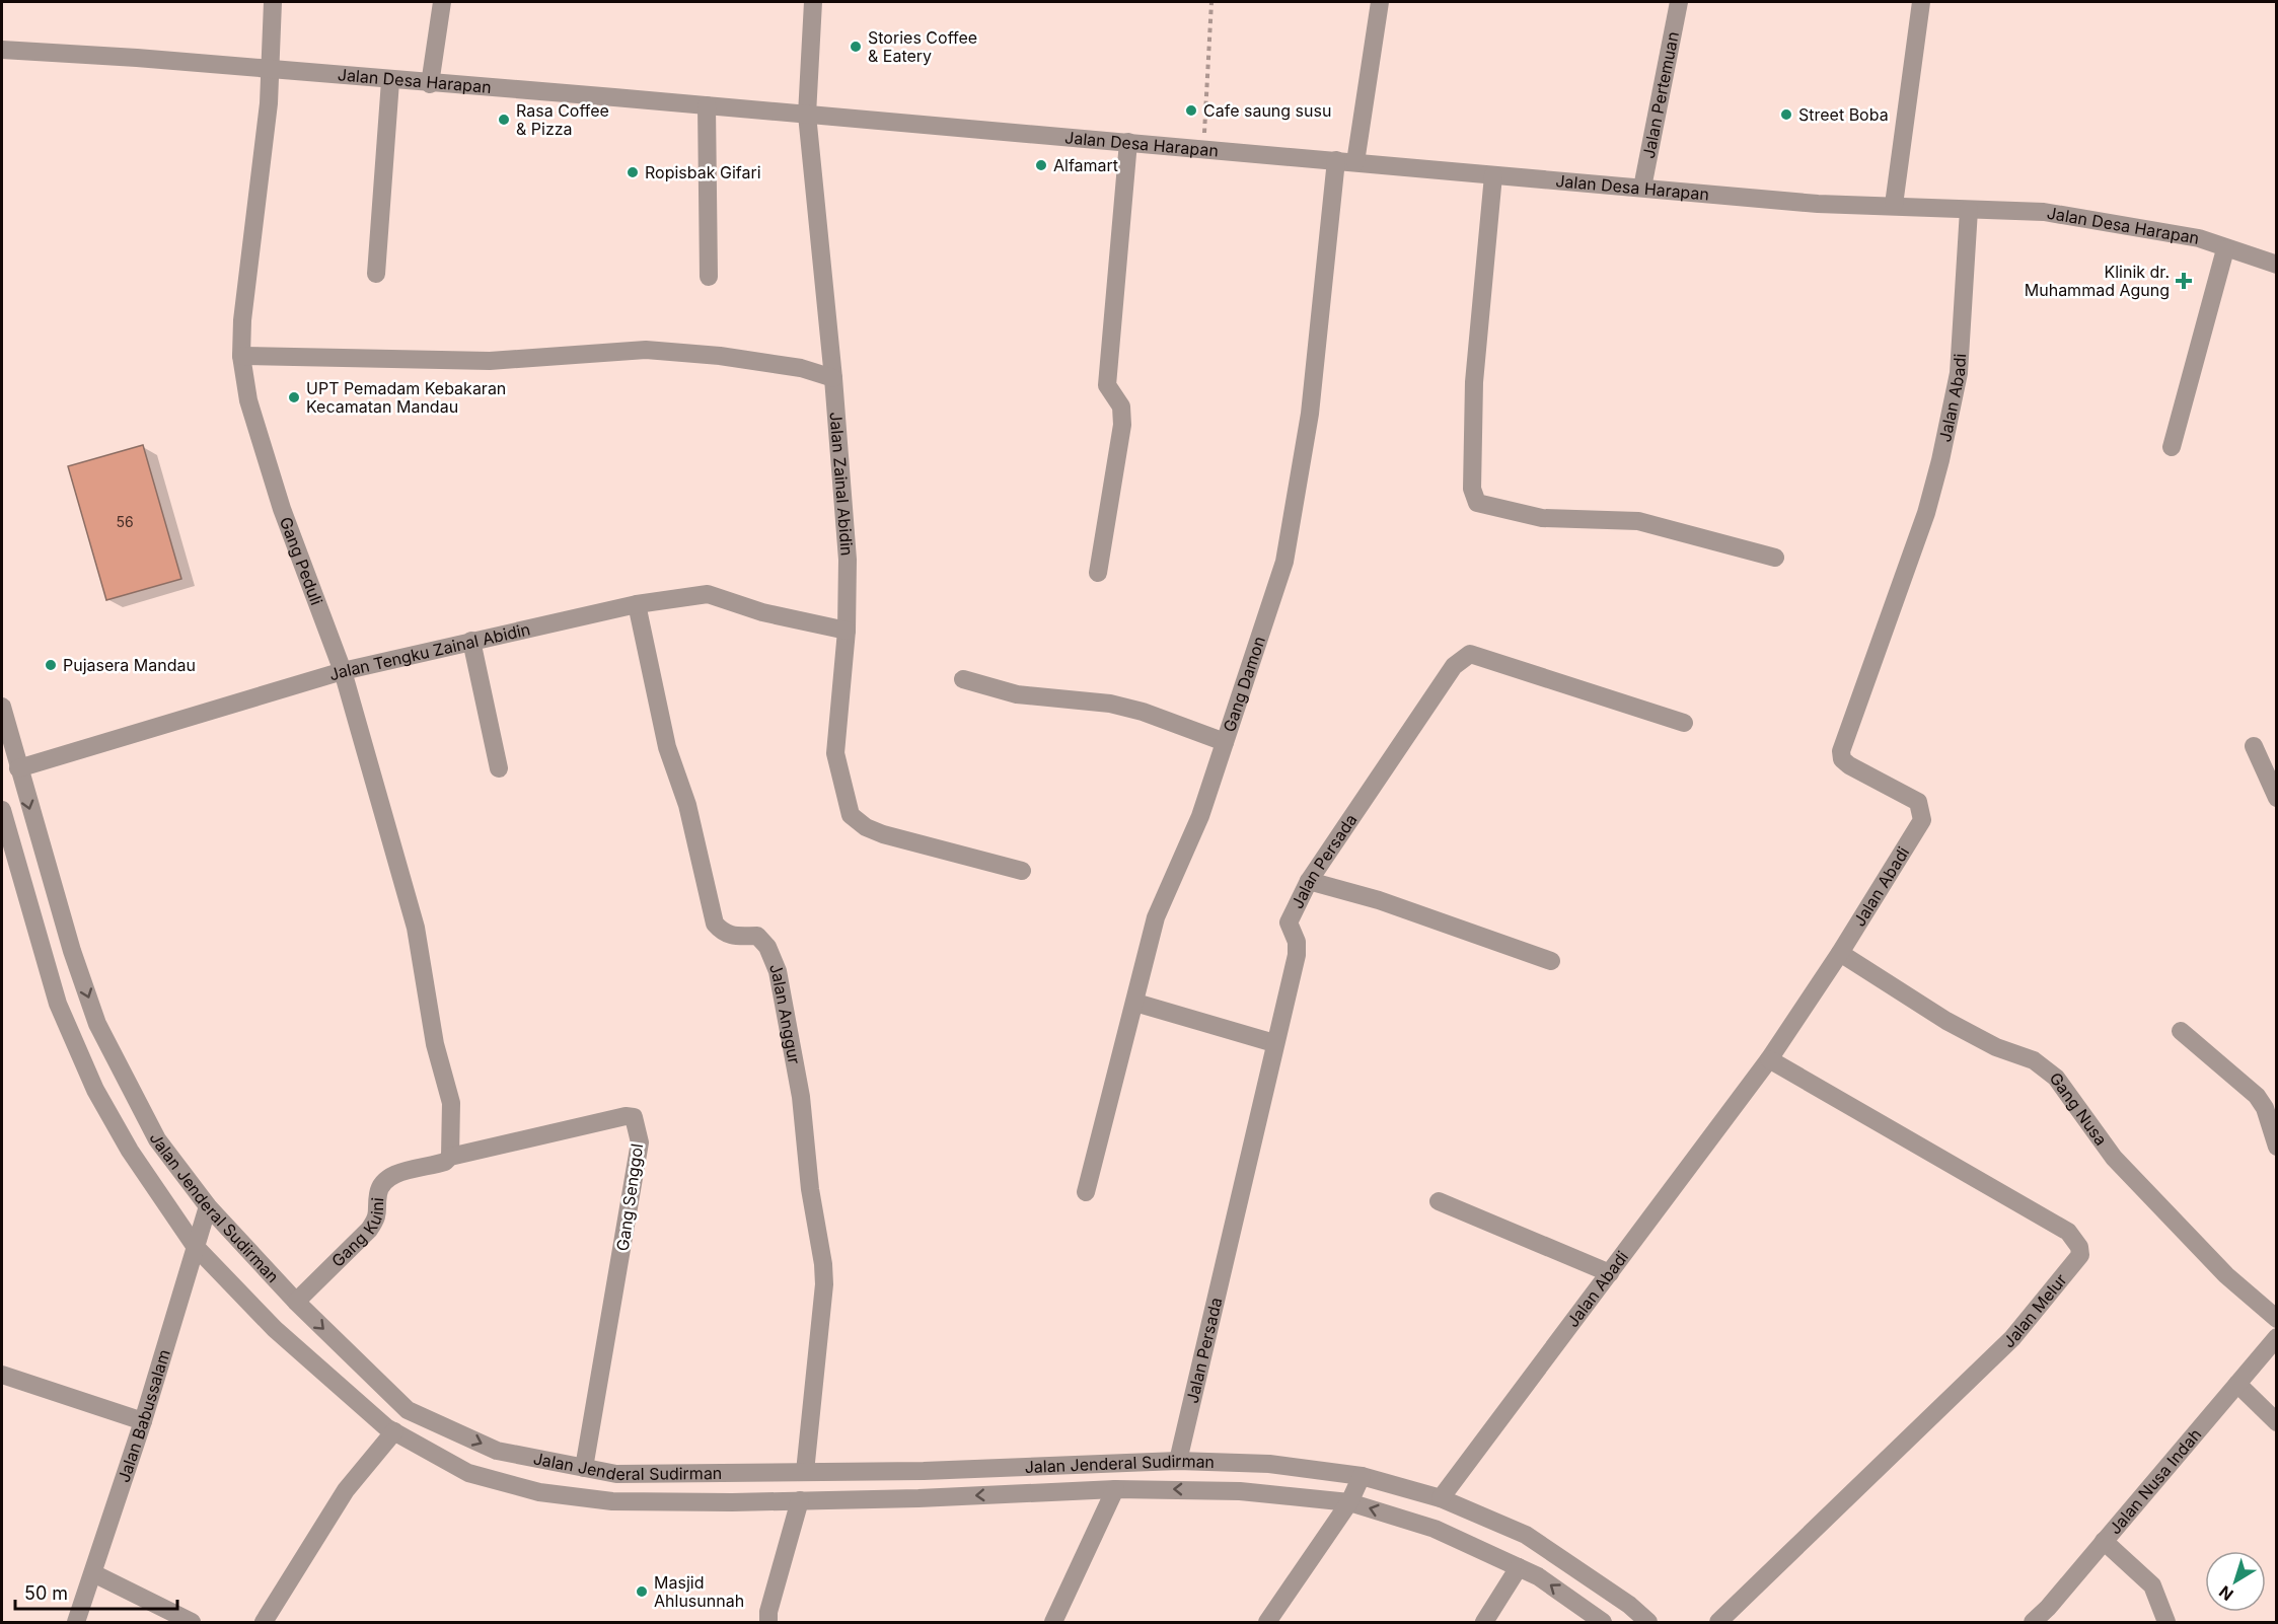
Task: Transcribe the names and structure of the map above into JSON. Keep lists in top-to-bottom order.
{
  "streets": {
    "street": [
      "Jalan Desa Harapan",
      "Jalan Pertemuan",
      "Jalan Abadi",
      "Jalan Zainal Abidin",
      "Gang Peduli",
      "Jalan Tengku Zainal Abidin",
      "Gang Damon",
      "Jalan Persada",
      "Jalan Anggur",
      "Gang Nusa",
      "Gang Senggol",
      "Jalan Jenderal Sudirman",
      "Gang Kuini",
      "Jalan Melur",
      "Jalan Babussalam",
      "Jalan Nusa Indah"
    ]
  },
  "crossings": [
    ["Jalan Desa Harapan", "Jalan Pertemuan"],
    ["Jalan Desa Harapan", "Jalan Abadi"],
    ["Jalan Desa Harapan", "Jalan Zainal Abidin"],
    ["Jalan Desa Harapan", "Gang Peduli"],
    ["Jalan Desa Harapan", "Gang Damon"],
    ["Jalan Abadi", "Gang Nusa"],
    ["Jalan Abadi", "Jalan Jenderal Sudirman"],
    ["Jalan Abadi", "Jalan Melur"],
    ["Jalan Zainal Abidin", "Jalan Tengku Zainal Abidin"],
    ["Gang Peduli", "Jalan Tengku Zainal Abidin"],
    ["Gang Peduli", "Gang Senggol"],
    ["Gang Peduli", "Gang Kuini"],
    ["Jalan Tengku Zainal Abidin", "Jalan Anggur"],
    ["Jalan Tengku Zainal Abidin", "Jalan Jenderal Sudirman"],
    ["Jalan Persada", "Jalan Jenderal Sudirman"],
    ["Jalan Anggur", "Jalan Jenderal Sudirman"],
    ["Gang Senggol", "Jalan Jenderal Sudirman"],
    ["Gang Senggol", "Gang Kuini"],
    ["Jalan Jenderal Sudirman", "Gang Kuini"],
    ["Jalan Jenderal Sudirman", "Jalan Babussalam"]
  ],
  "places": {
    "other": [
      "Stories Coffee & Eatery",
      "Cafe saung susu",
      "Street Boba",
      "Rasa Coffee & Pizza",
      "Alfamart",
      "Ropisbak Gifari",
      "UPT Pemadam Kebakaran Kecamatan Mandau",
      "Pujasera Mandau",
      "Masjid Ahlusunnah"
    ],
    "health": ["Klinik dr. Muhammad Agung"]
  },
  "house_numbers": ["56"],
  "scale_bar": "50 m",
  "north": "bottom left"
}
